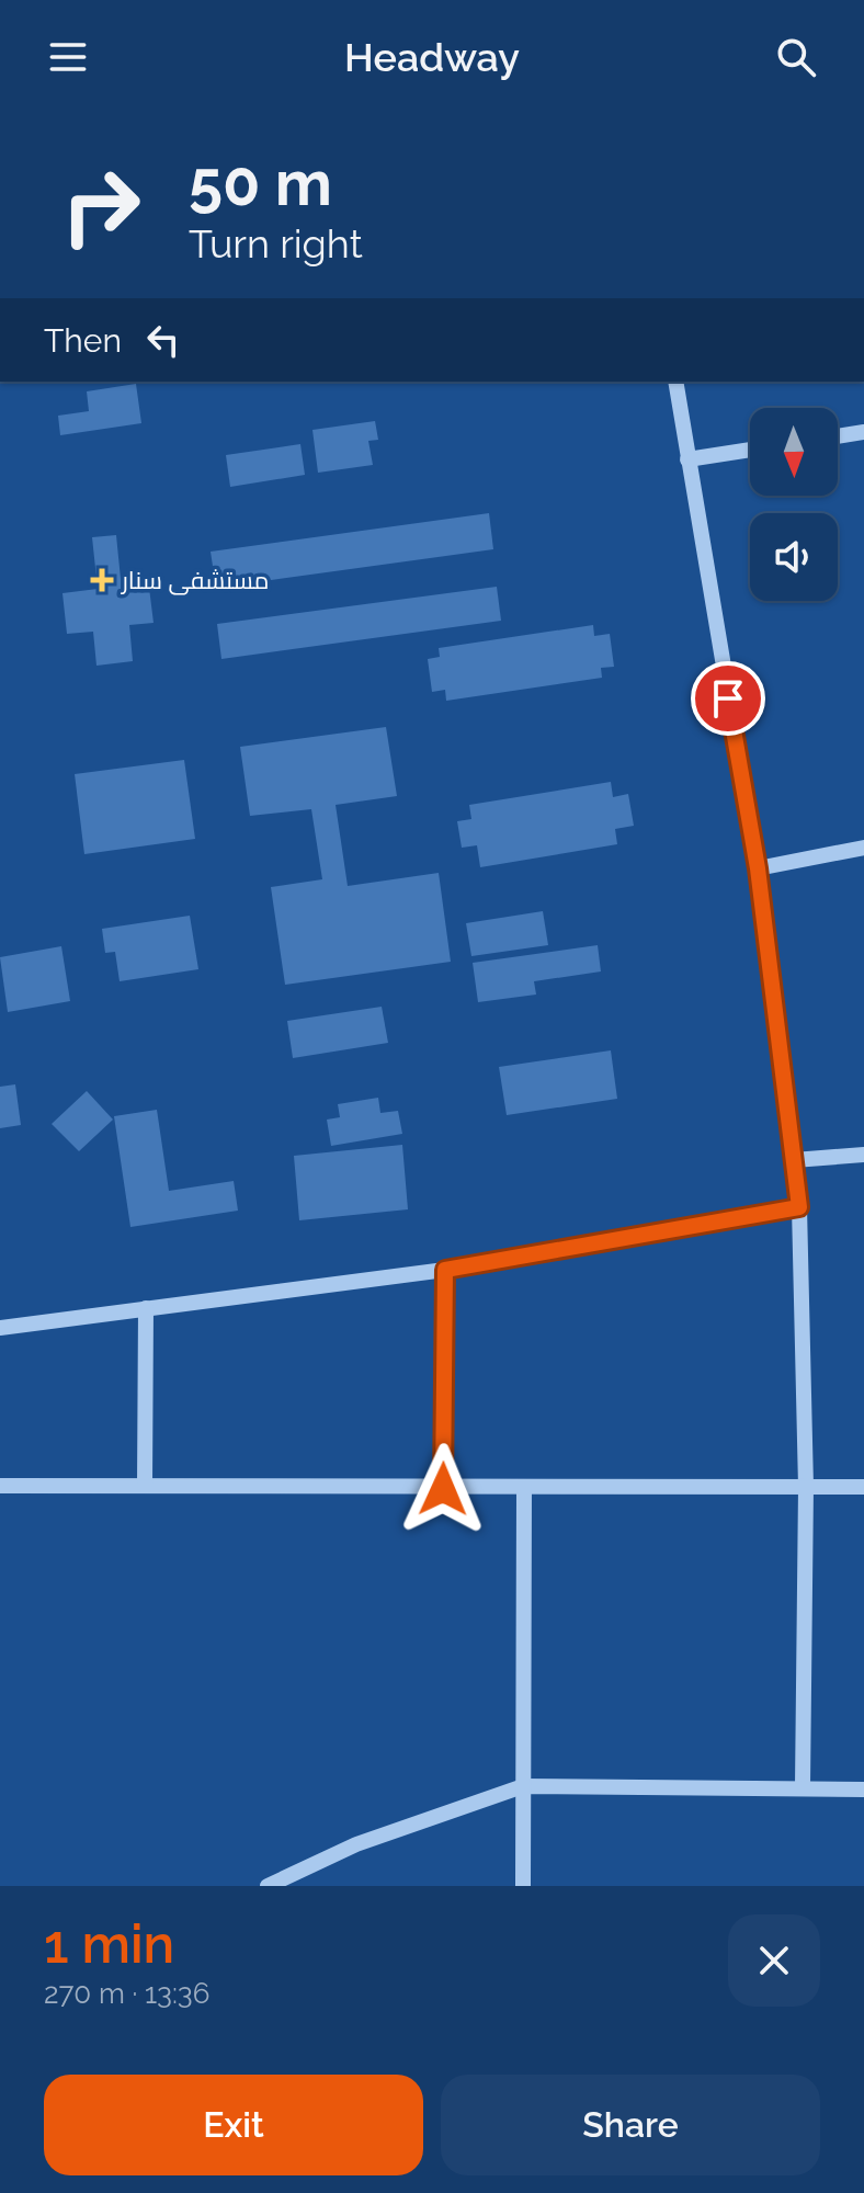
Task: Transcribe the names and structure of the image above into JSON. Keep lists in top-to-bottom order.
{
  "places": {
    "health": ["مستشفى سنار"]
  },
  "north": "bottom",
  "page": {
    "header": "Headway",
    "turn": ["50 m", "Turn right"],
    "then": "Then",
    "heading": ["1 min", "270 m · 13:36"],
    "buttons": ["Exit", "Share"]
  }
}
